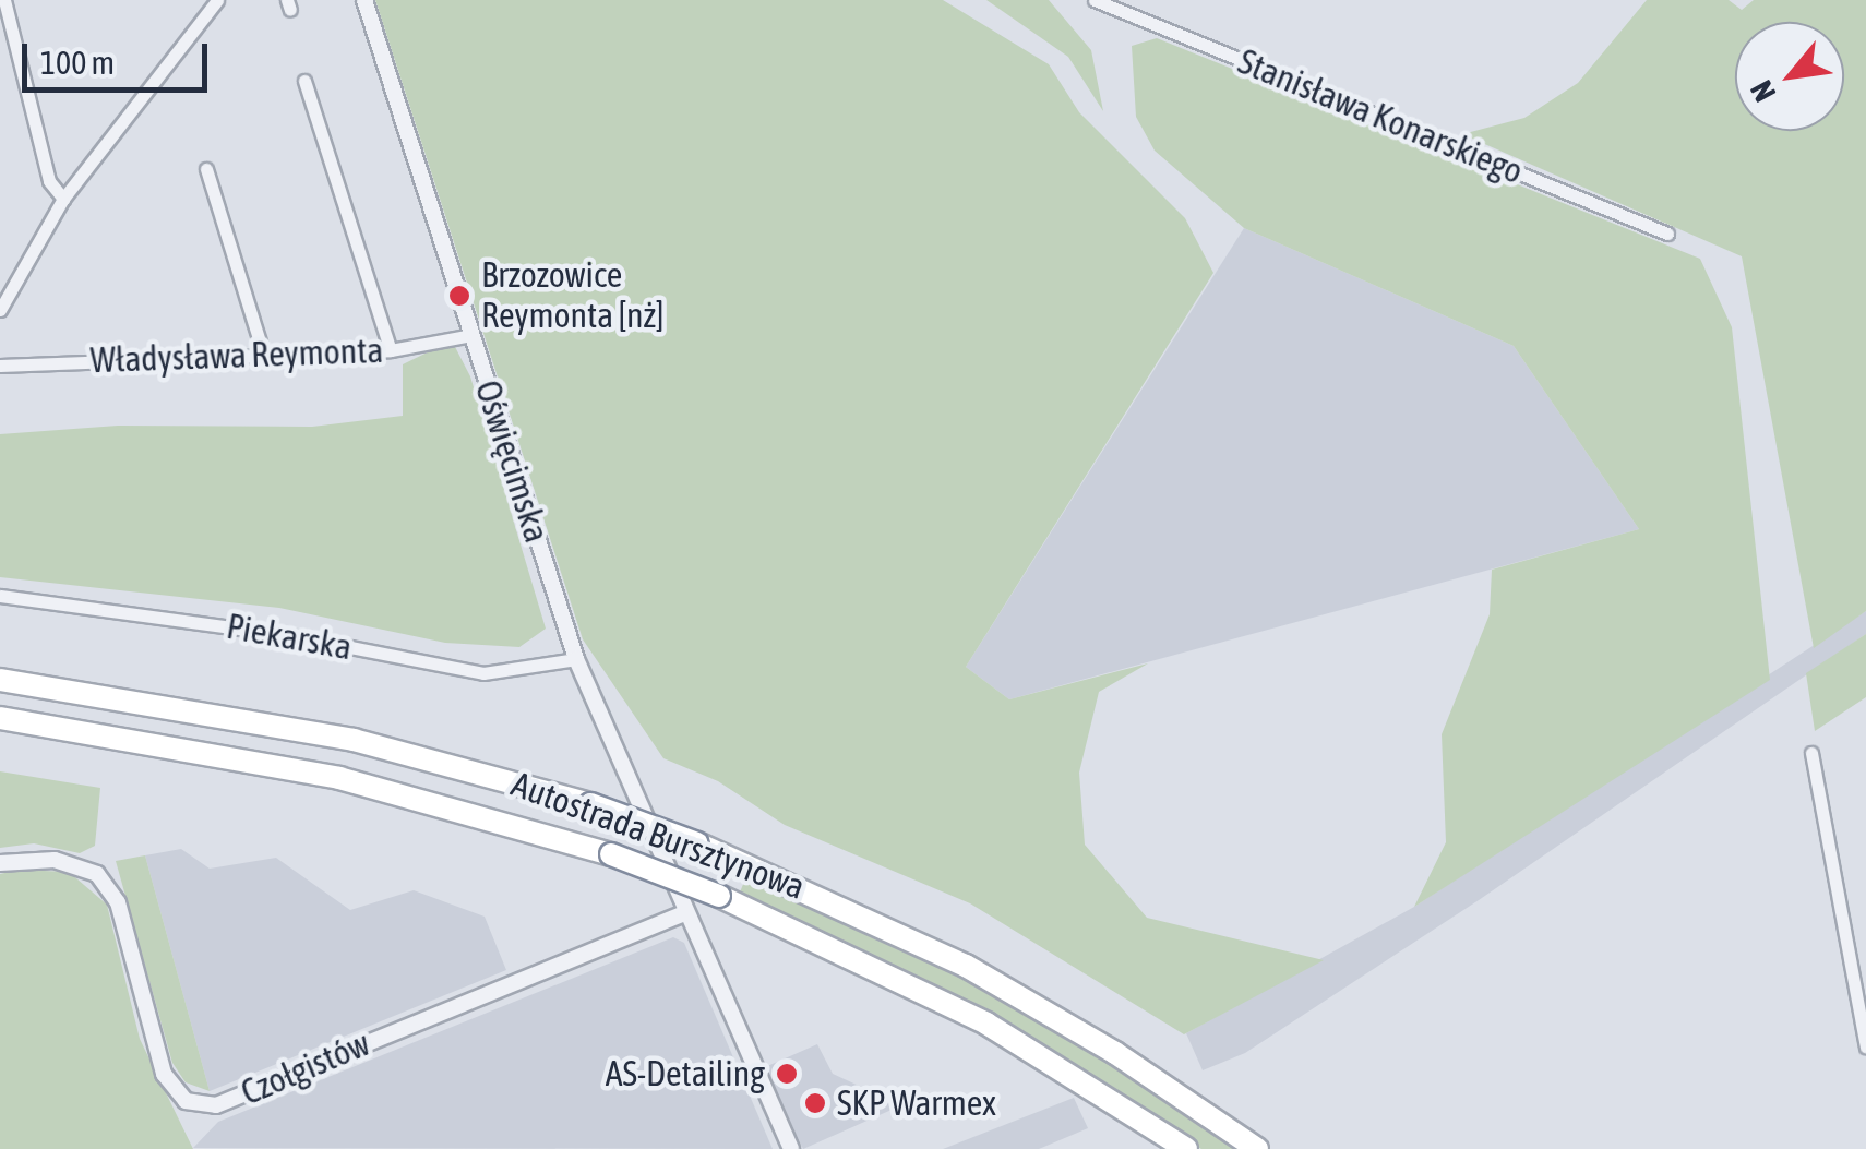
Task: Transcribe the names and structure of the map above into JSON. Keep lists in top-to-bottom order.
{
  "streets": {
    "highway": ["Autostrada Bursztynowa"],
    "street": [
      "Stanisława Konarskiego",
      "Władysława Reymonta",
      "Oświęcimska",
      "Piekarska",
      "Czołgistów"
    ]
  },
  "crossings": [
    ["Władysława Reymonta", "Oświęcimska"],
    ["Oświęcimska", "Piekarska"],
    ["Oświęcimska", "Czołgistów"]
  ],
  "places": ["Brzozowice Reymonta [nż]", "AS-Detailing", "SKP Warmex"],
  "scale_bar": "100 m",
  "north": "bottom left"
}
